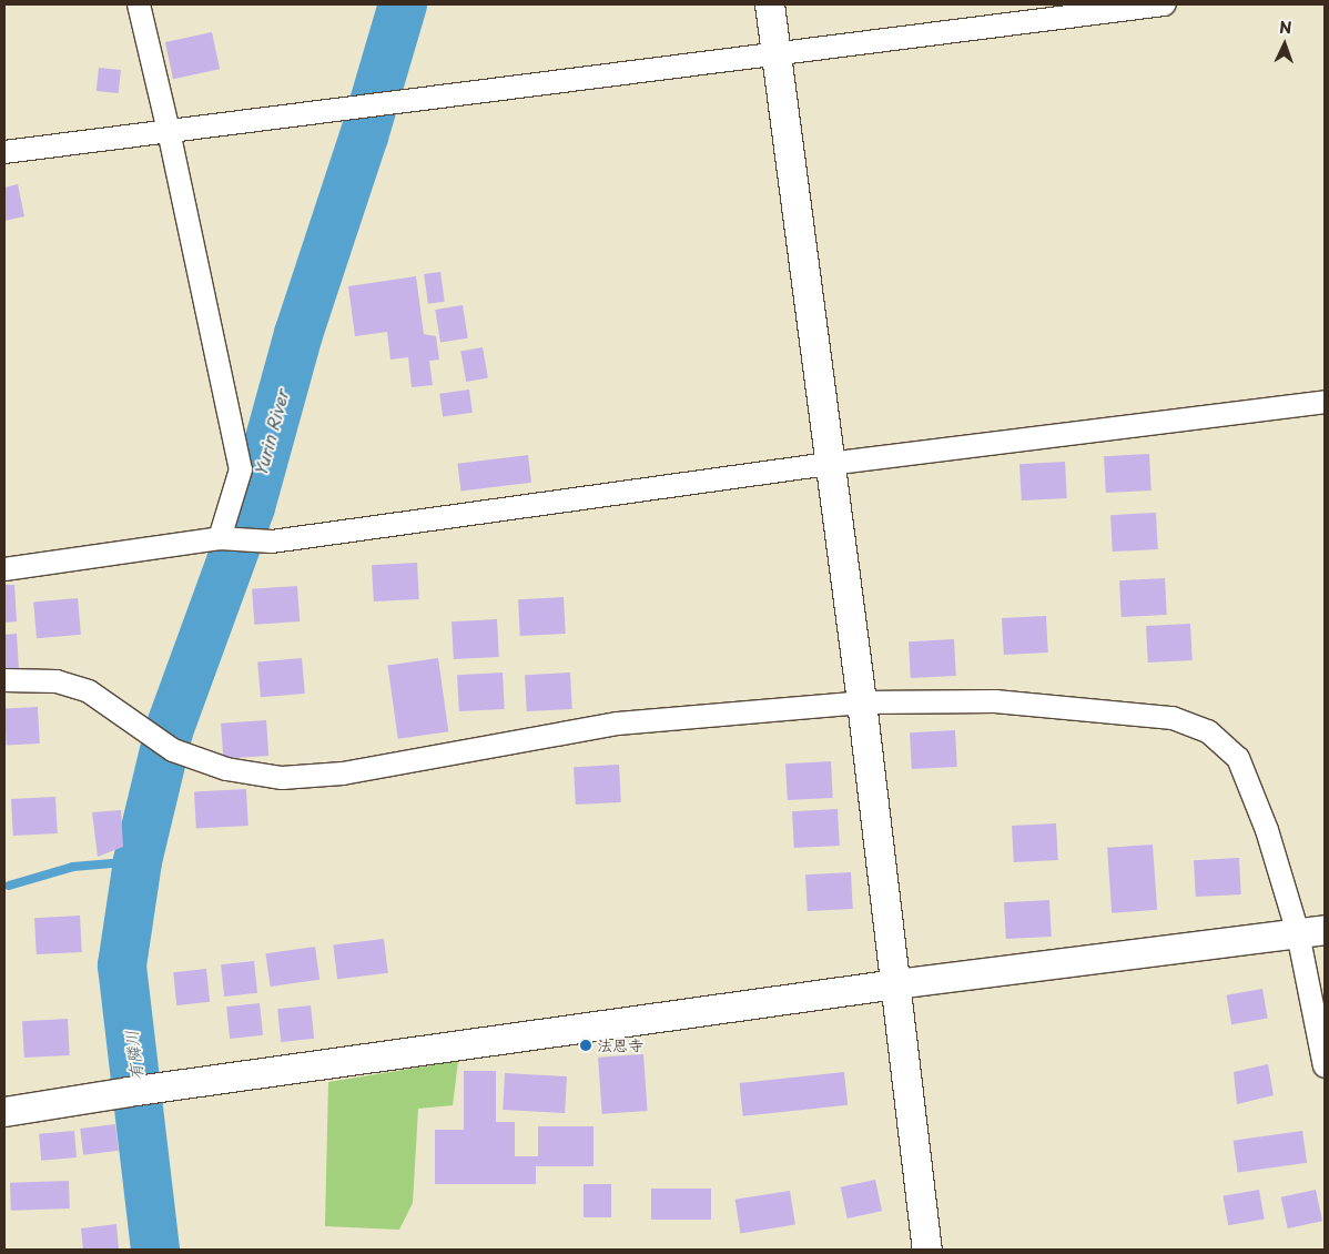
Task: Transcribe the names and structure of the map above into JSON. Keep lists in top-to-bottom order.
{
  "water": ["Yurin River", "有隣川"],
  "places": ["法恩寺"],
  "north": "top"
}
